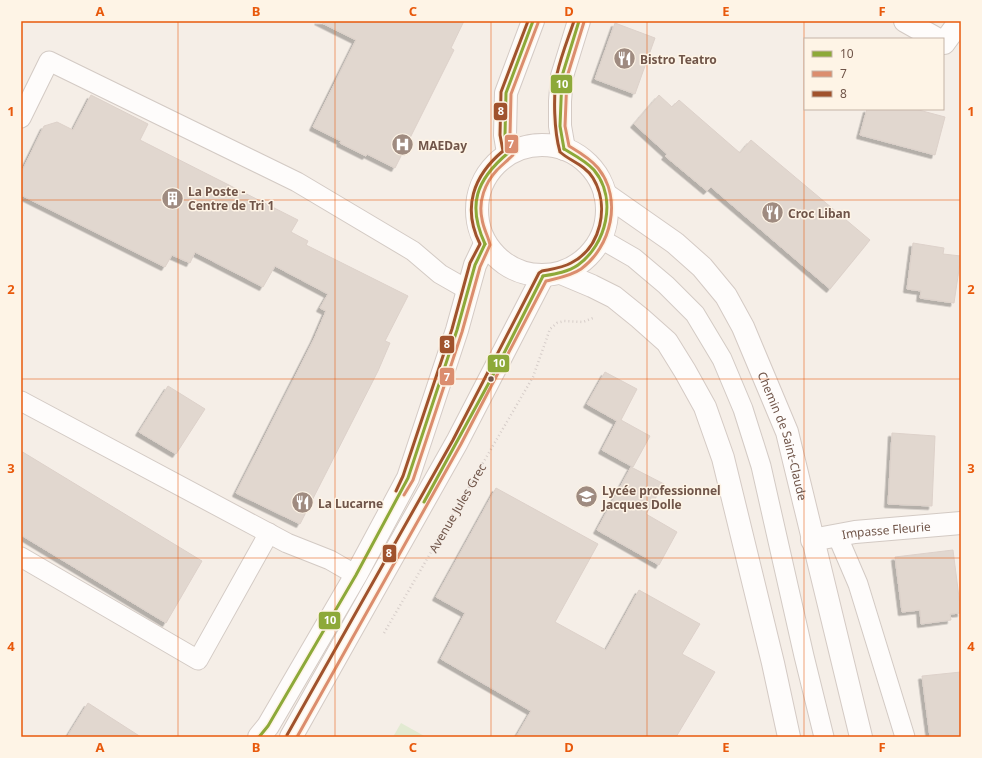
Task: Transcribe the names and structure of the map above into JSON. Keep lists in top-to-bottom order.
{
  "streets": {
    "street": ["Chemin de Saint-Claude", "Impasse Fleurie"],
    "path": ["Avenue Jules Grec"]
  },
  "crossings": [
    ["Chemin de Saint-Claude", "Impasse Fleurie"]
  ],
  "places": {
    "restaurant": ["Bistro Teatro", "Croc Liban", "La Lucarne"],
    "hospital": ["MAEDay"],
    "building": ["La Poste - Centre de Tri 1"],
    "school or university": ["Lycée professionnel Jacques Dolle"]
  },
  "lines": ["transit line 10", "transit line 8", "transit line 7"],
  "legend": ["10", "7", "8"],
  "grid": {
    "columns": [
      "A",
      "B",
      "C",
      "D",
      "E",
      "F"
    ],
    "rows": [
      "1",
      "2",
      "3",
      "4"
    ]
  }
}
